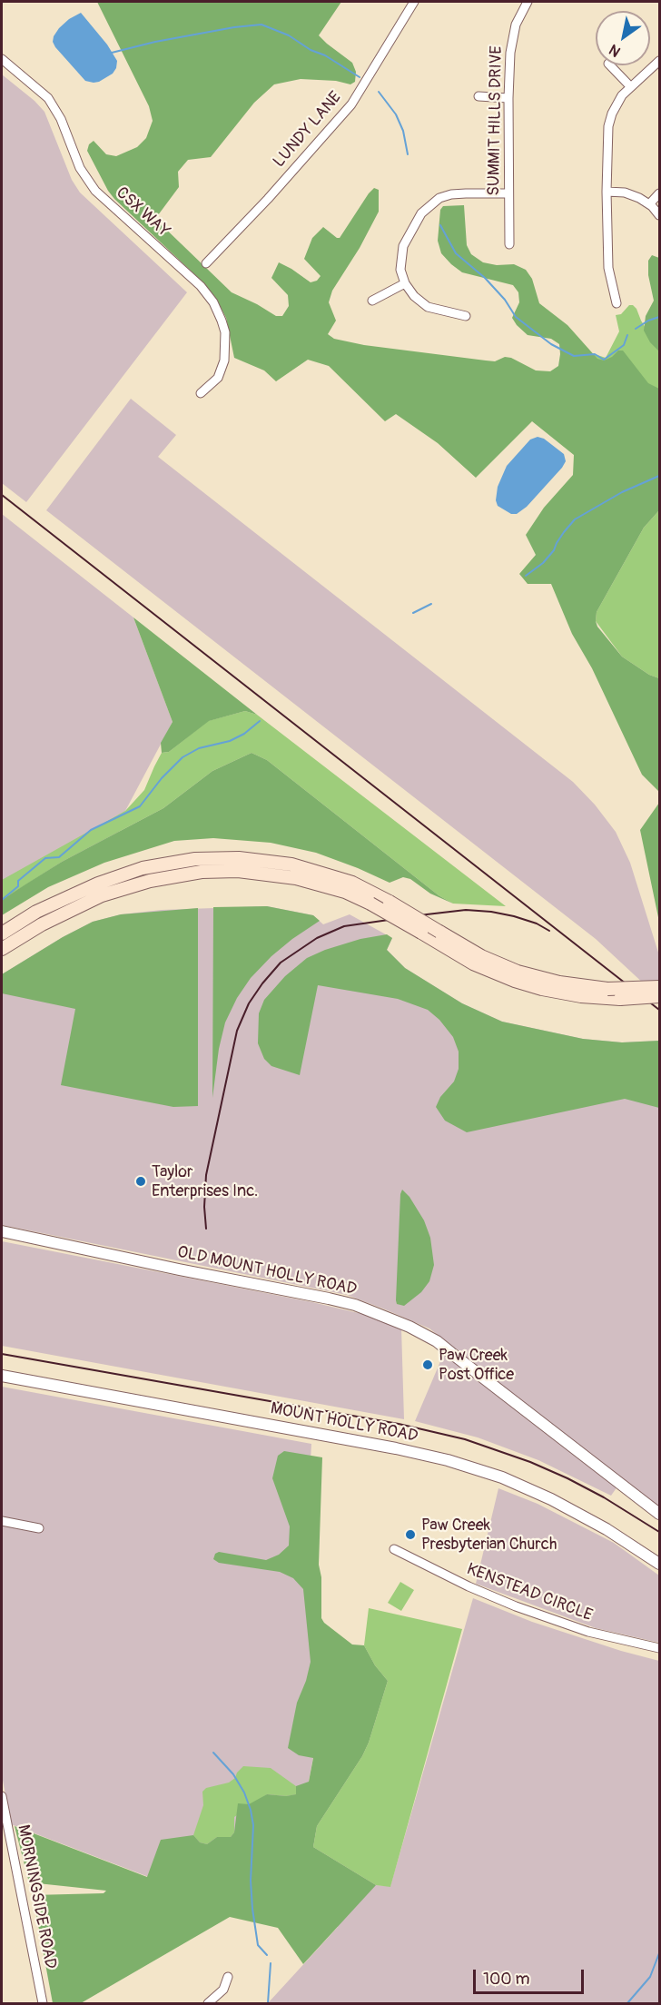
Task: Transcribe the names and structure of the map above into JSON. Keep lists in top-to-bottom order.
{
  "streets": {
    "street": [
      "SUMMIT HILLS DRIVE",
      "LUNDY LANE",
      "CSX WAY",
      "OLD MOUNT HOLLY ROAD",
      "MOUNT HOLLY ROAD",
      "KENSTEAD CIRCLE",
      "MORNINGSIDE ROAD"
    ]
  },
  "places": ["Taylor Enterprises Inc.", "Paw Creek Post Office", "Paw Creek Presbyterian Church"],
  "scale_bar": "100 m",
  "north": "bottom left"
}
